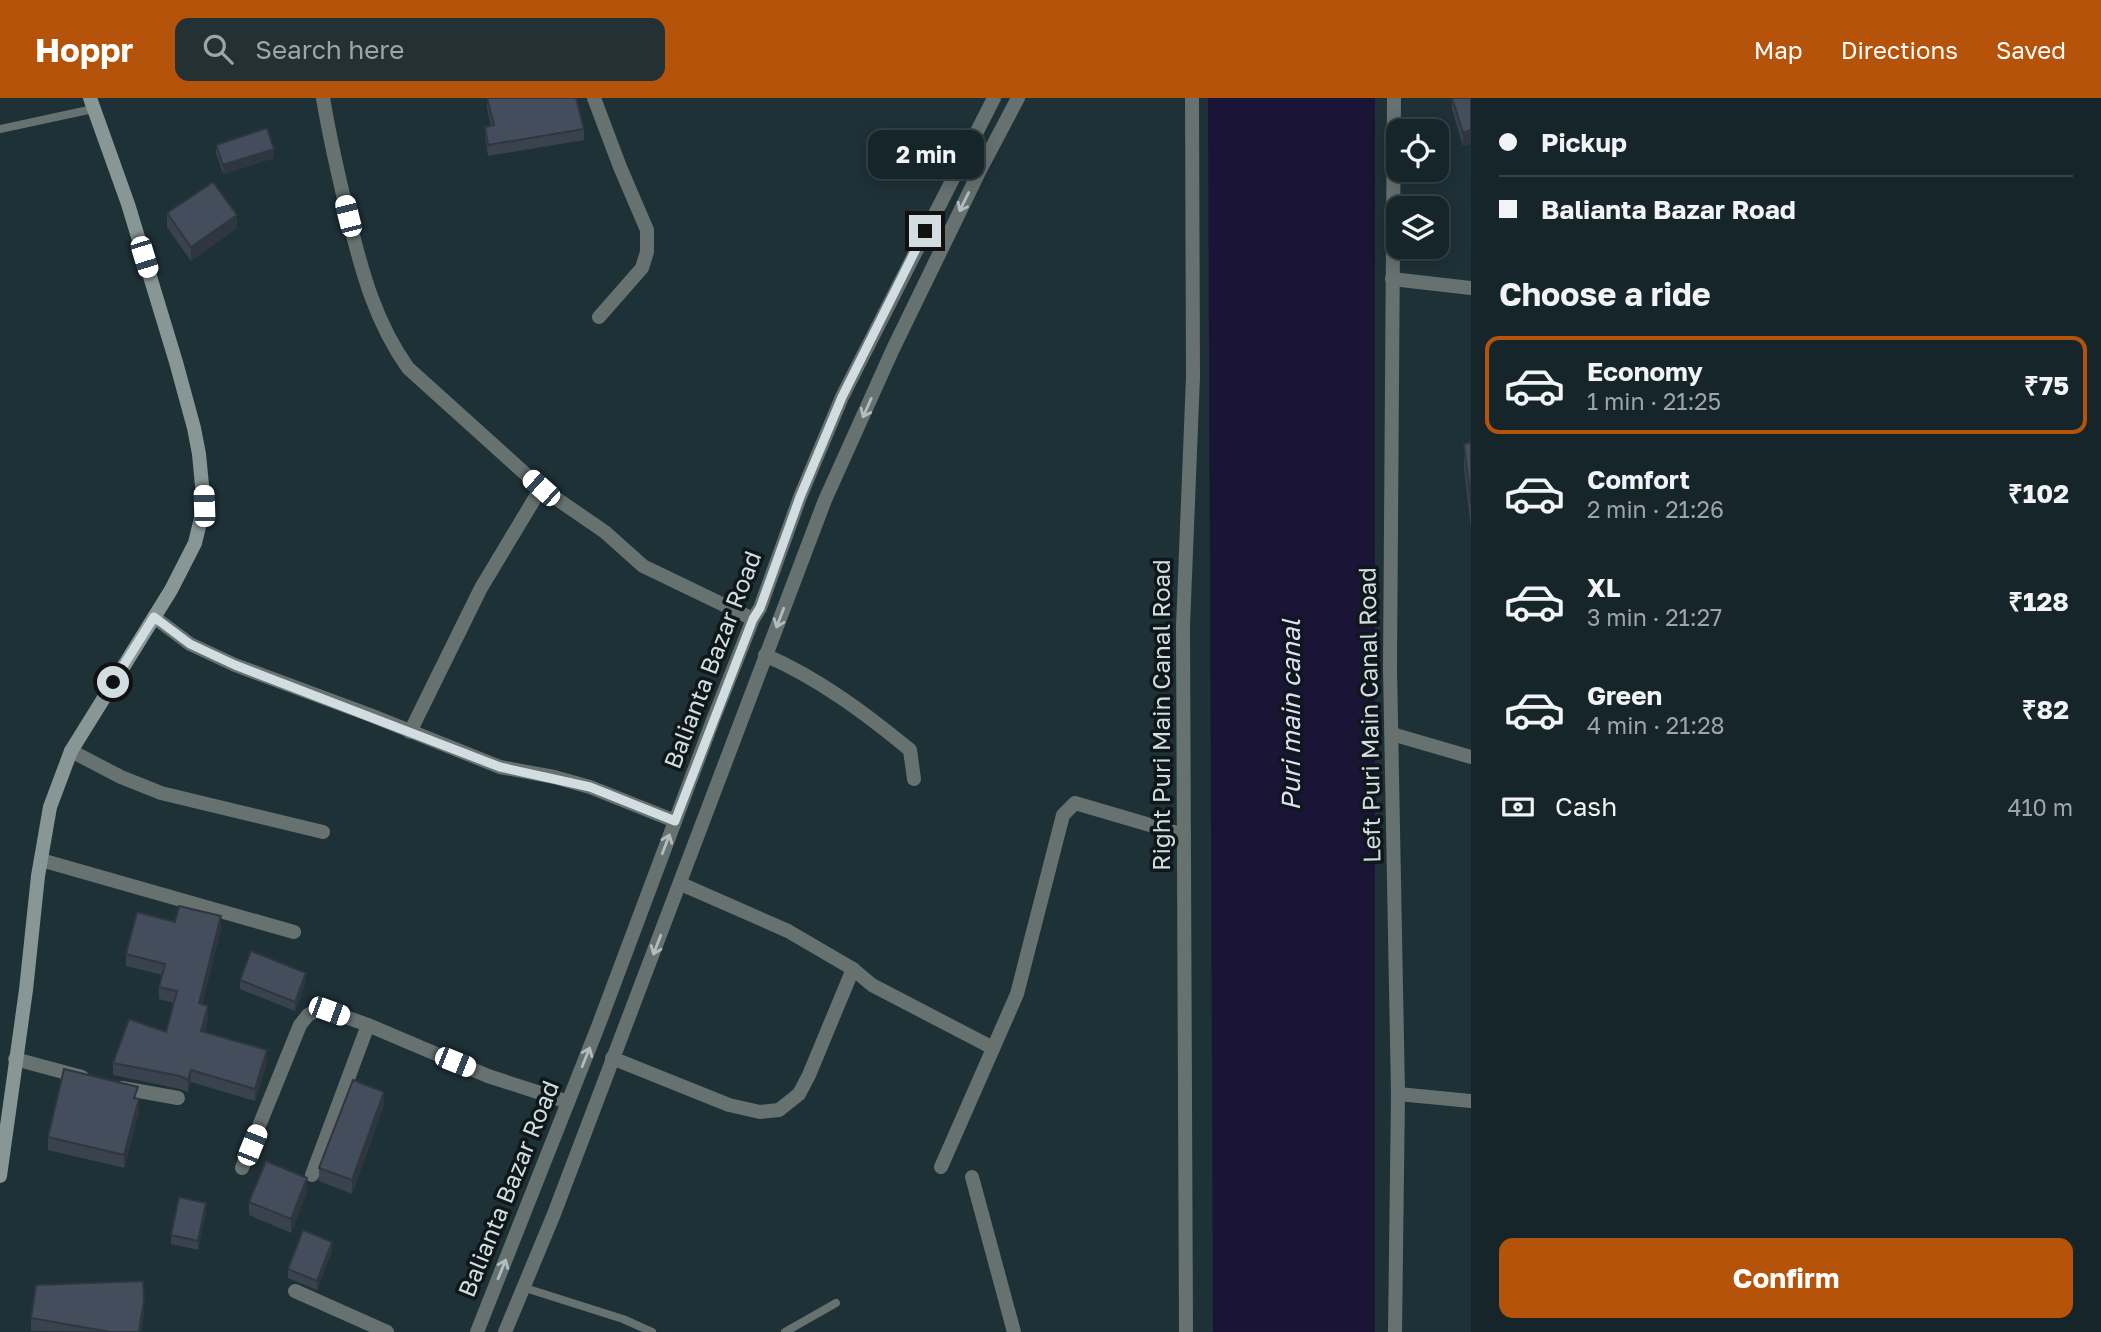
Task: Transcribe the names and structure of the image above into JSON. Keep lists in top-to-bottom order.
{
  "streets": {
    "street": ["Balianta Bazar Road", "Right Puri Main Canal Road", "Left Puri Main Canal Road"]
  },
  "water": ["Puri main canal"],
  "page": {
    "header": "Hoppr",
    "search": "Search here",
    "nav": ["Map", "Directions", "Saved"],
    "banner": ["Pickup", "Balianta Bazar Road"],
    "bubble": "2 min",
    "heading": "Choose a ride",
    "list": [
      {
        "name": "Economy",
        "note": "1 min · 21:25",
        "value": "₹75"
      },
      {
        "name": "Comfort",
        "note": "2 min · 21:26",
        "value": "₹102"
      },
      {
        "name": "XL",
        "note": "3 min · 21:27",
        "value": "₹128"
      },
      {
        "name": "Green",
        "note": "4 min · 21:28",
        "value": "₹82"
      }
    ],
    "pay": ["Cash", "410 m"],
    "buttons": "Confirm"
  }
}
